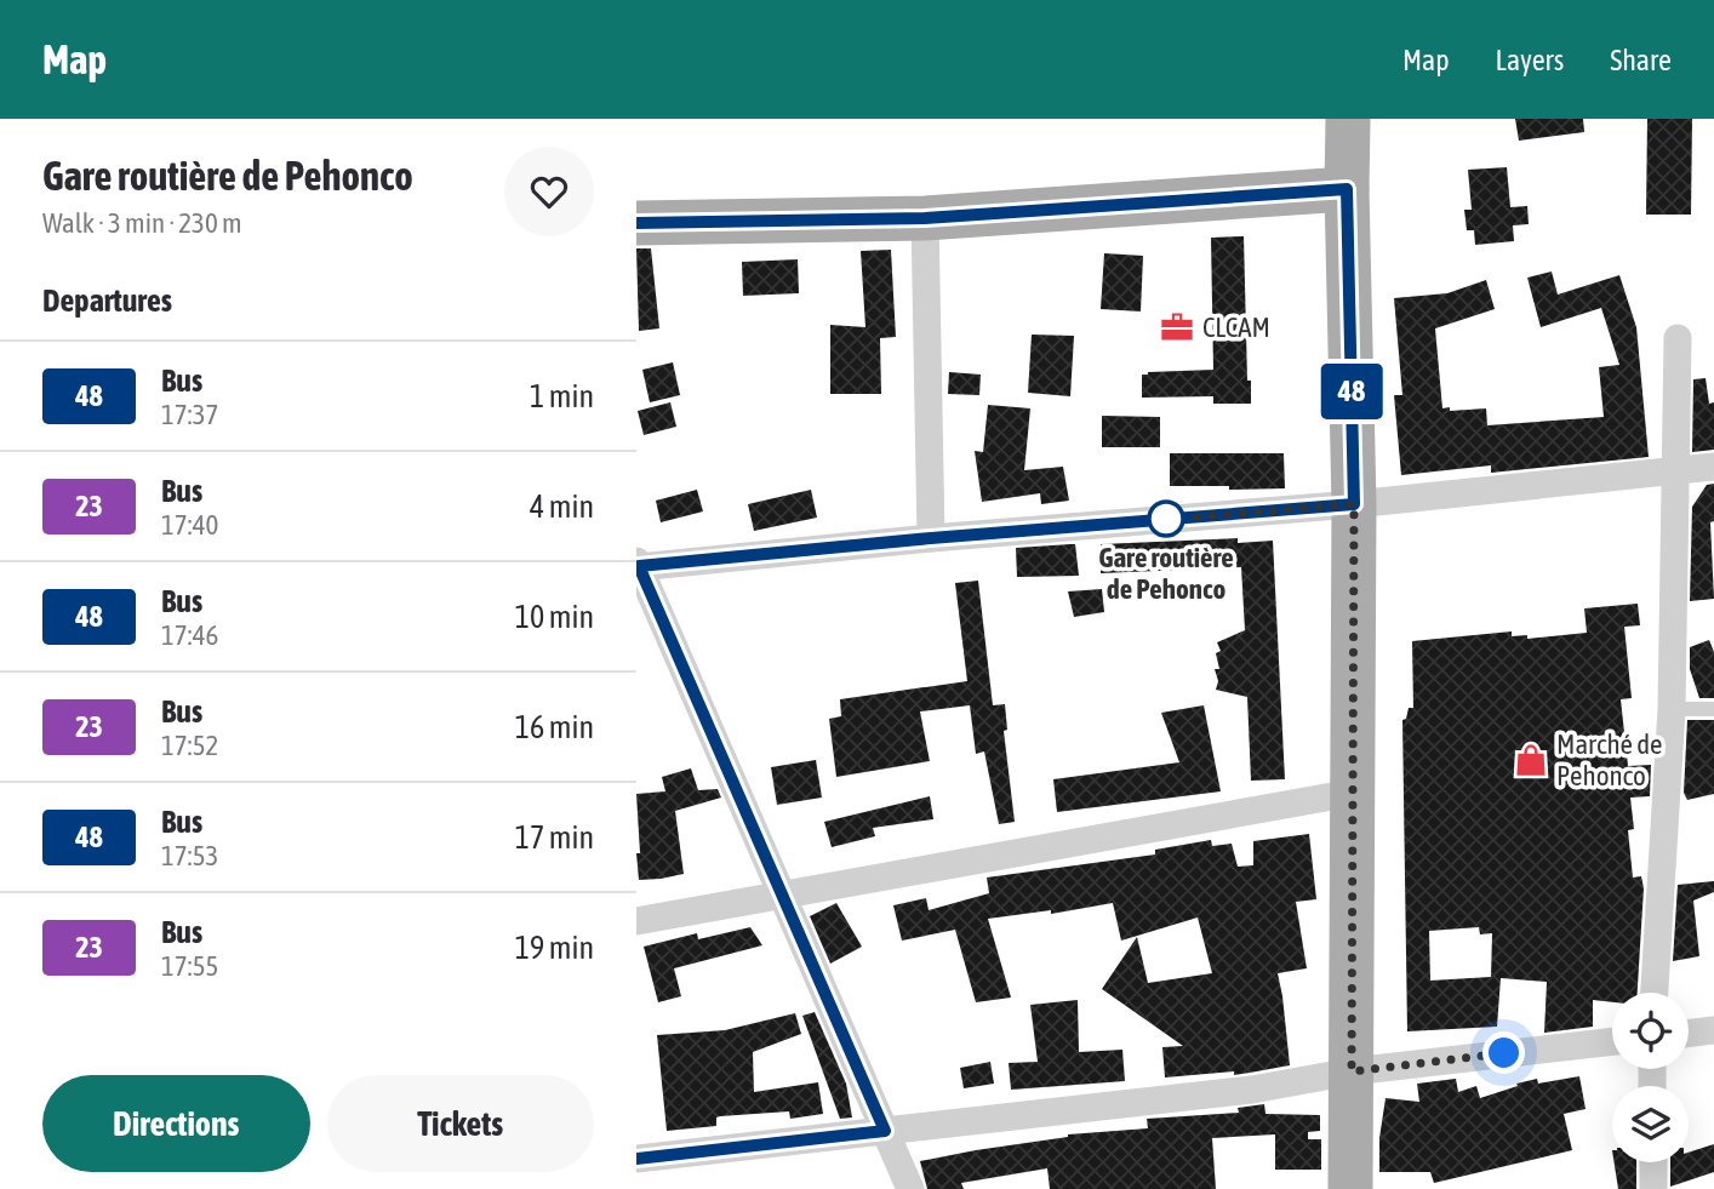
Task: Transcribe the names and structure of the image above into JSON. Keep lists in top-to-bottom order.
{
  "places": {
    "office": ["CLCAM"],
    "other": ["Gare routière de Pehonco"],
    "shop": ["Marché de Pehonco"]
  },
  "lines": ["bus line 48"],
  "page": {
    "header": "Map",
    "nav": ["Map", "Layers", "Share"],
    "heading": [
      ["Gare routière de Pehonco", "Walk · 3 min · 230 m"],
      "Departures"
    ],
    "on_map": "48",
    "list": [
      {
        "mark": "48",
        "name": "Bus",
        "note": "17:37",
        "value": "1 min"
      },
      {
        "mark": "23",
        "name": "Bus",
        "note": "17:40",
        "value": "4 min"
      },
      {
        "mark": "48",
        "name": "Bus",
        "note": "17:46",
        "value": "10 min"
      },
      {
        "mark": "23",
        "name": "Bus",
        "note": "17:52",
        "value": "16 min"
      },
      {
        "mark": "48",
        "name": "Bus",
        "note": "17:53",
        "value": "17 min"
      },
      {
        "mark": "23",
        "name": "Bus",
        "note": "17:55",
        "value": "19 min"
      }
    ],
    "buttons": ["Directions", "Tickets"]
  }
}
